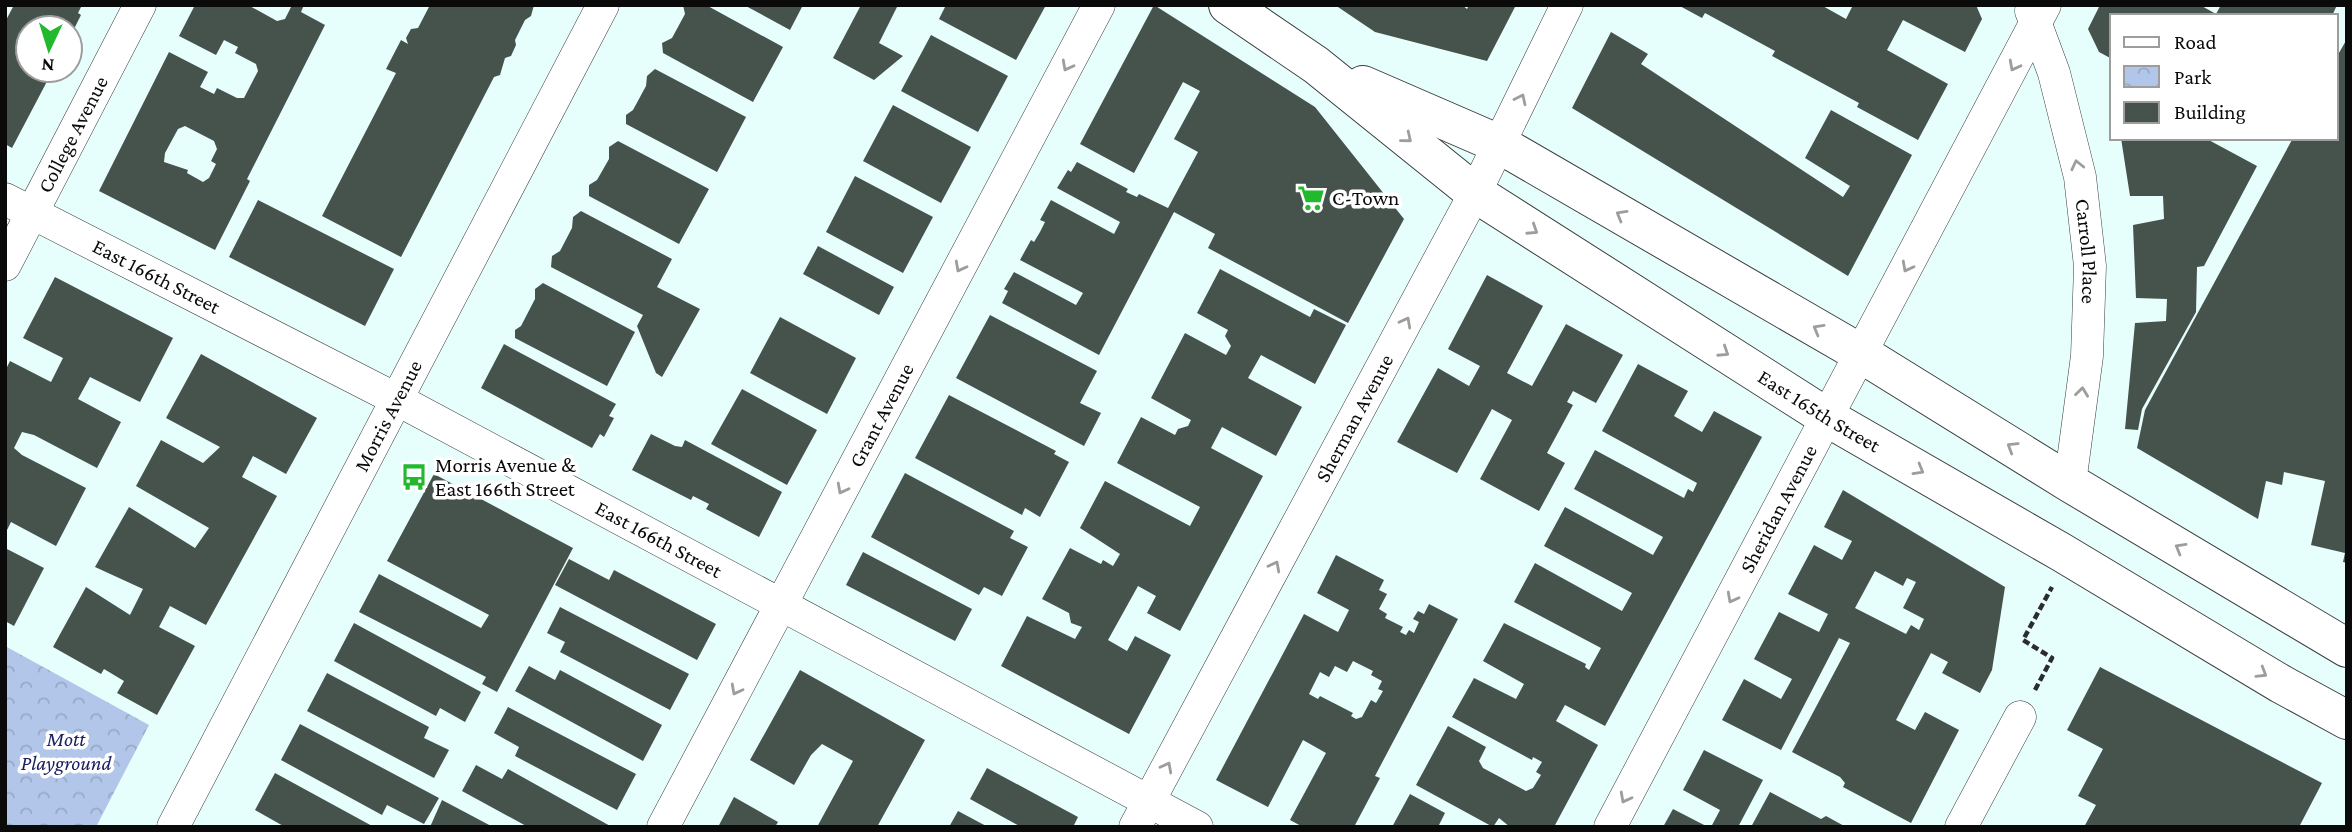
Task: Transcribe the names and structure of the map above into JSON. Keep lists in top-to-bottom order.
{
  "streets": {
    "street": [
      "College Avenue",
      "Carroll Place",
      "East 166th Street",
      "East 165th Street",
      "Grant Avenue",
      "Morris Avenue",
      "Sherman Avenue",
      "Sheridan Avenue"
    ]
  },
  "crossings": [
    ["College Avenue", "East 166th Street"],
    ["Carroll Place", "East 165th Street"],
    ["Carroll Place", "Sheridan Avenue"],
    ["East 166th Street", "Grant Avenue"],
    ["East 166th Street", "Morris Avenue"],
    ["East 166th Street", "Sherman Avenue"],
    ["East 165th Street", "Sherman Avenue"],
    ["East 165th Street", "Sheridan Avenue"]
  ],
  "one_way": [
    "Carroll Place",
    "Grant Avenue",
    "Sherman Avenue",
    "Sheridan Avenue"
  ],
  "parks": ["Mott Playground"],
  "places": {
    "supermarket": ["C-Town"],
    "bus stop": ["Morris Avenue & East 166th Street"]
  },
  "legend": ["Road", "Park", "Building"],
  "north": "bottom"
}
